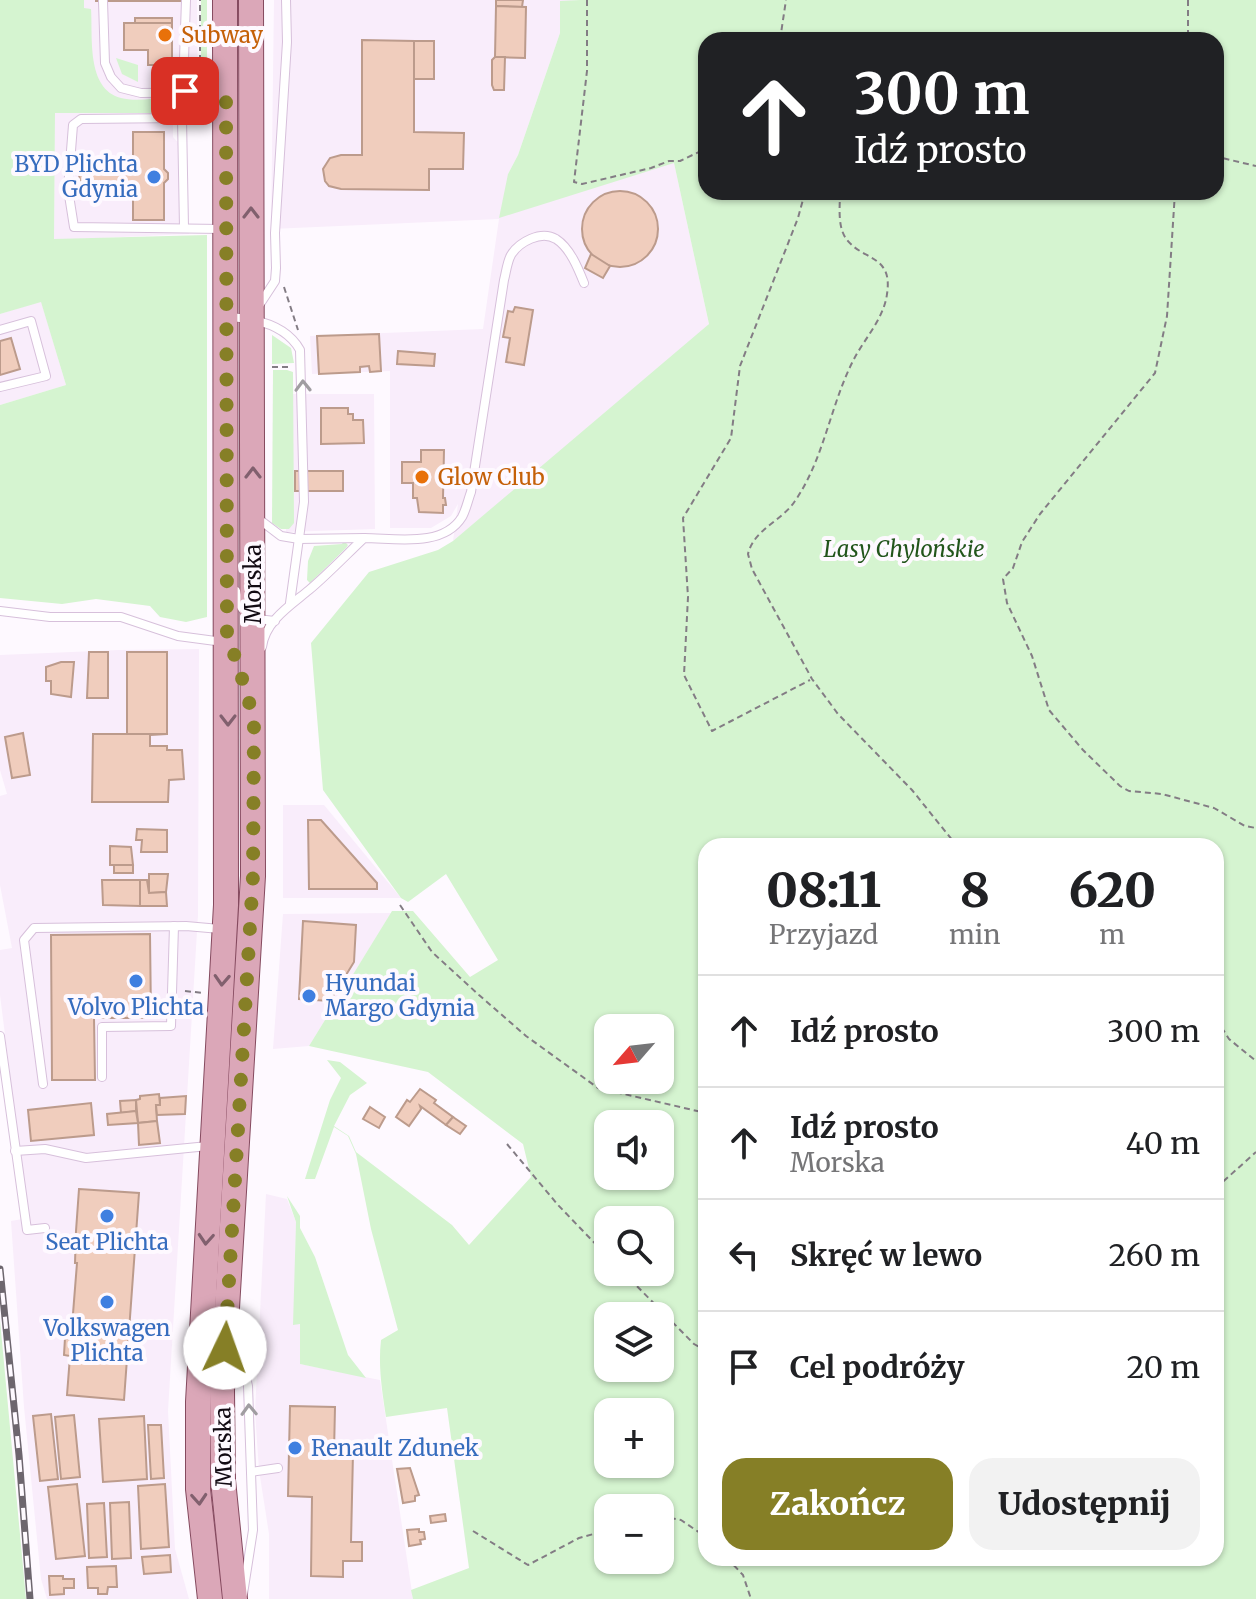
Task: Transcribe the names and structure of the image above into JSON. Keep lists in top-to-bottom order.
{
  "streets": {
    "main road": ["Morska"]
  },
  "parks": ["Lasy Chylońskie"],
  "places": [
    "Subway",
    "BYD Plichta Gdynia",
    "Glow Club",
    "Volvo Plichta",
    "Hyundai Margo Gdynia",
    "Seat Plichta",
    "Volkswagen Plichta",
    "Renault Zdunek"
  ],
  "north": "bottom left",
  "page": {
    "turn": ["300 m", "Idź prosto"],
    "eta": [
      "08:11",
      "Przyjazd",
      "8",
      "min",
      "620",
      "m"
    ],
    "list": [
      {
        "name": "Idź prosto",
        "value": "300 m"
      },
      {
        "name": "Idź prosto",
        "note": "Morska",
        "value": "40 m"
      },
      {
        "name": "Skręć w lewo",
        "value": "260 m"
      },
      {
        "name": "Cel podróży",
        "value": "20 m"
      }
    ],
    "map_buttons": ["+", "−"],
    "buttons": ["Zakończ", "Udostępnij"]
  }
}
